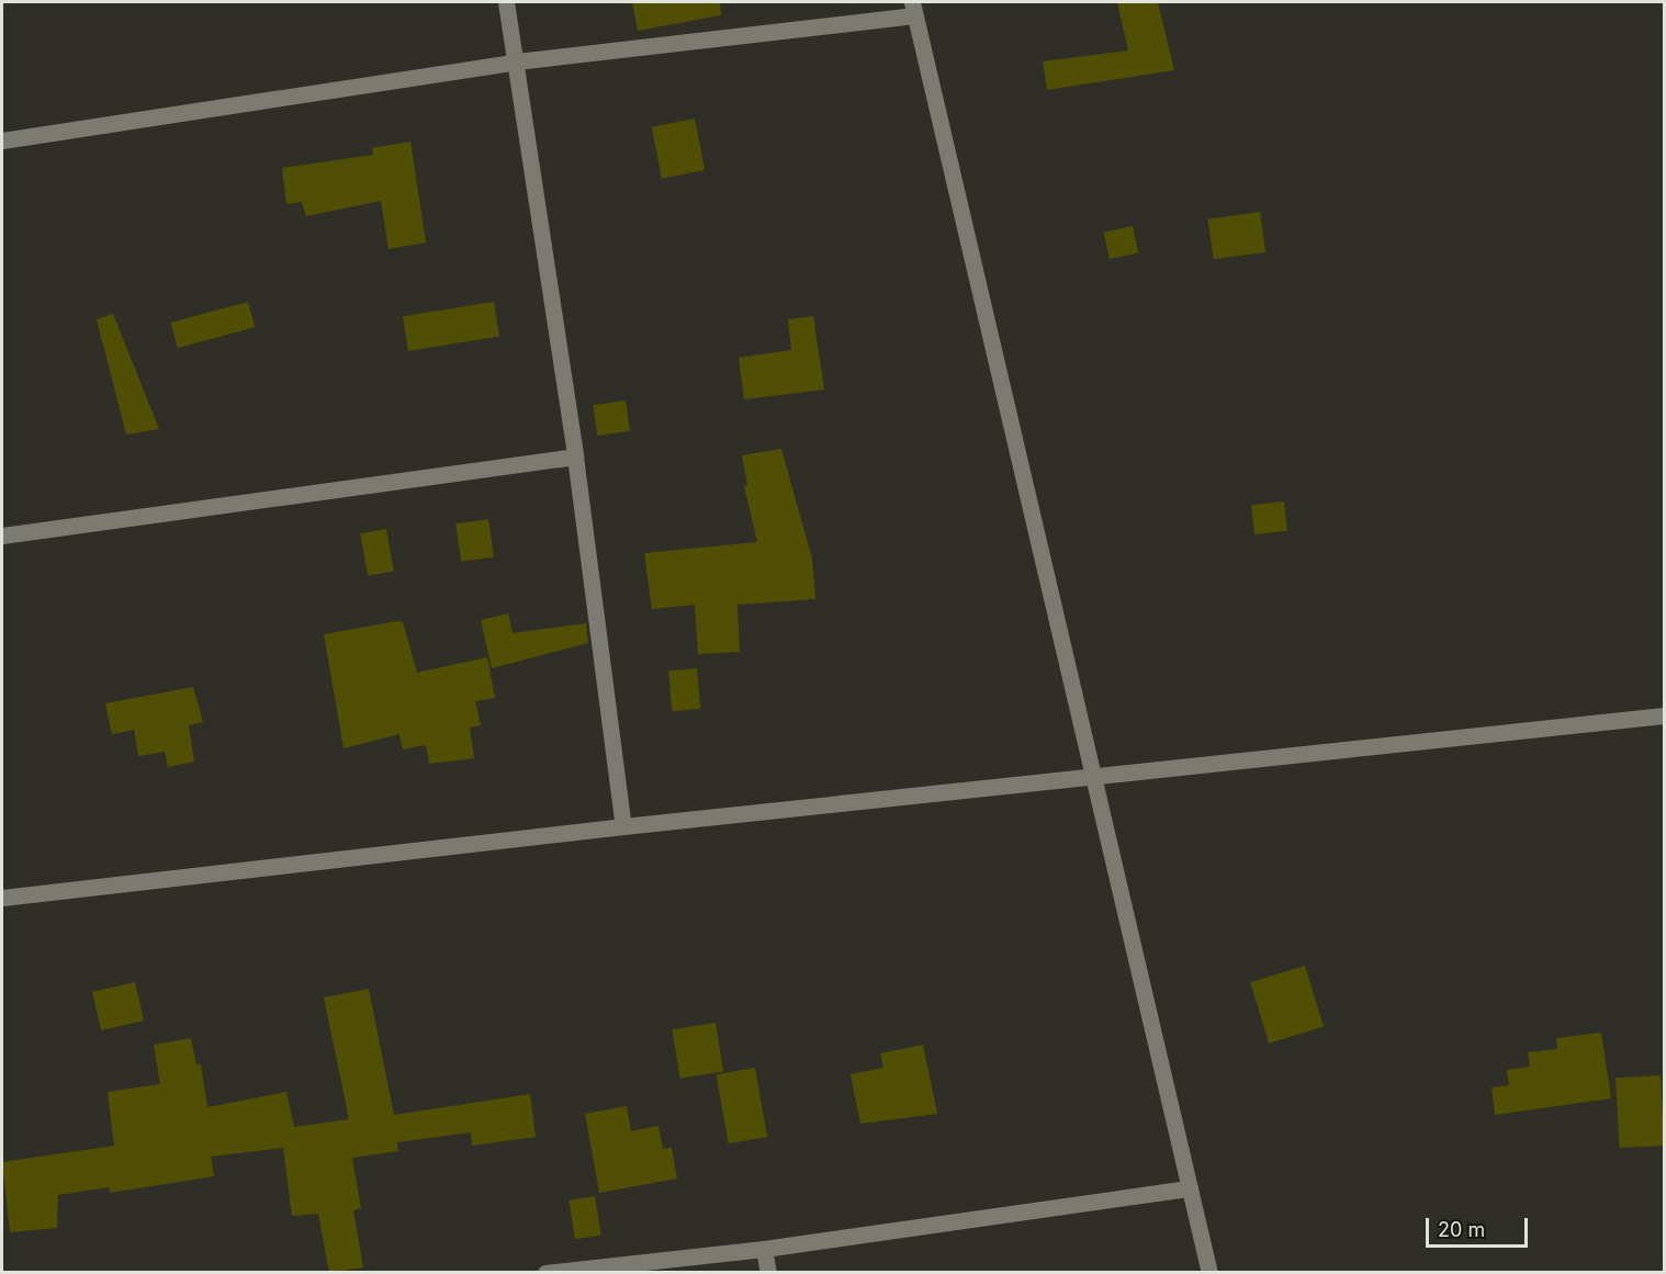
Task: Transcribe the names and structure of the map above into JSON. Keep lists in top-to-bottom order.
{
  "scale_bar": "20 m"
}
